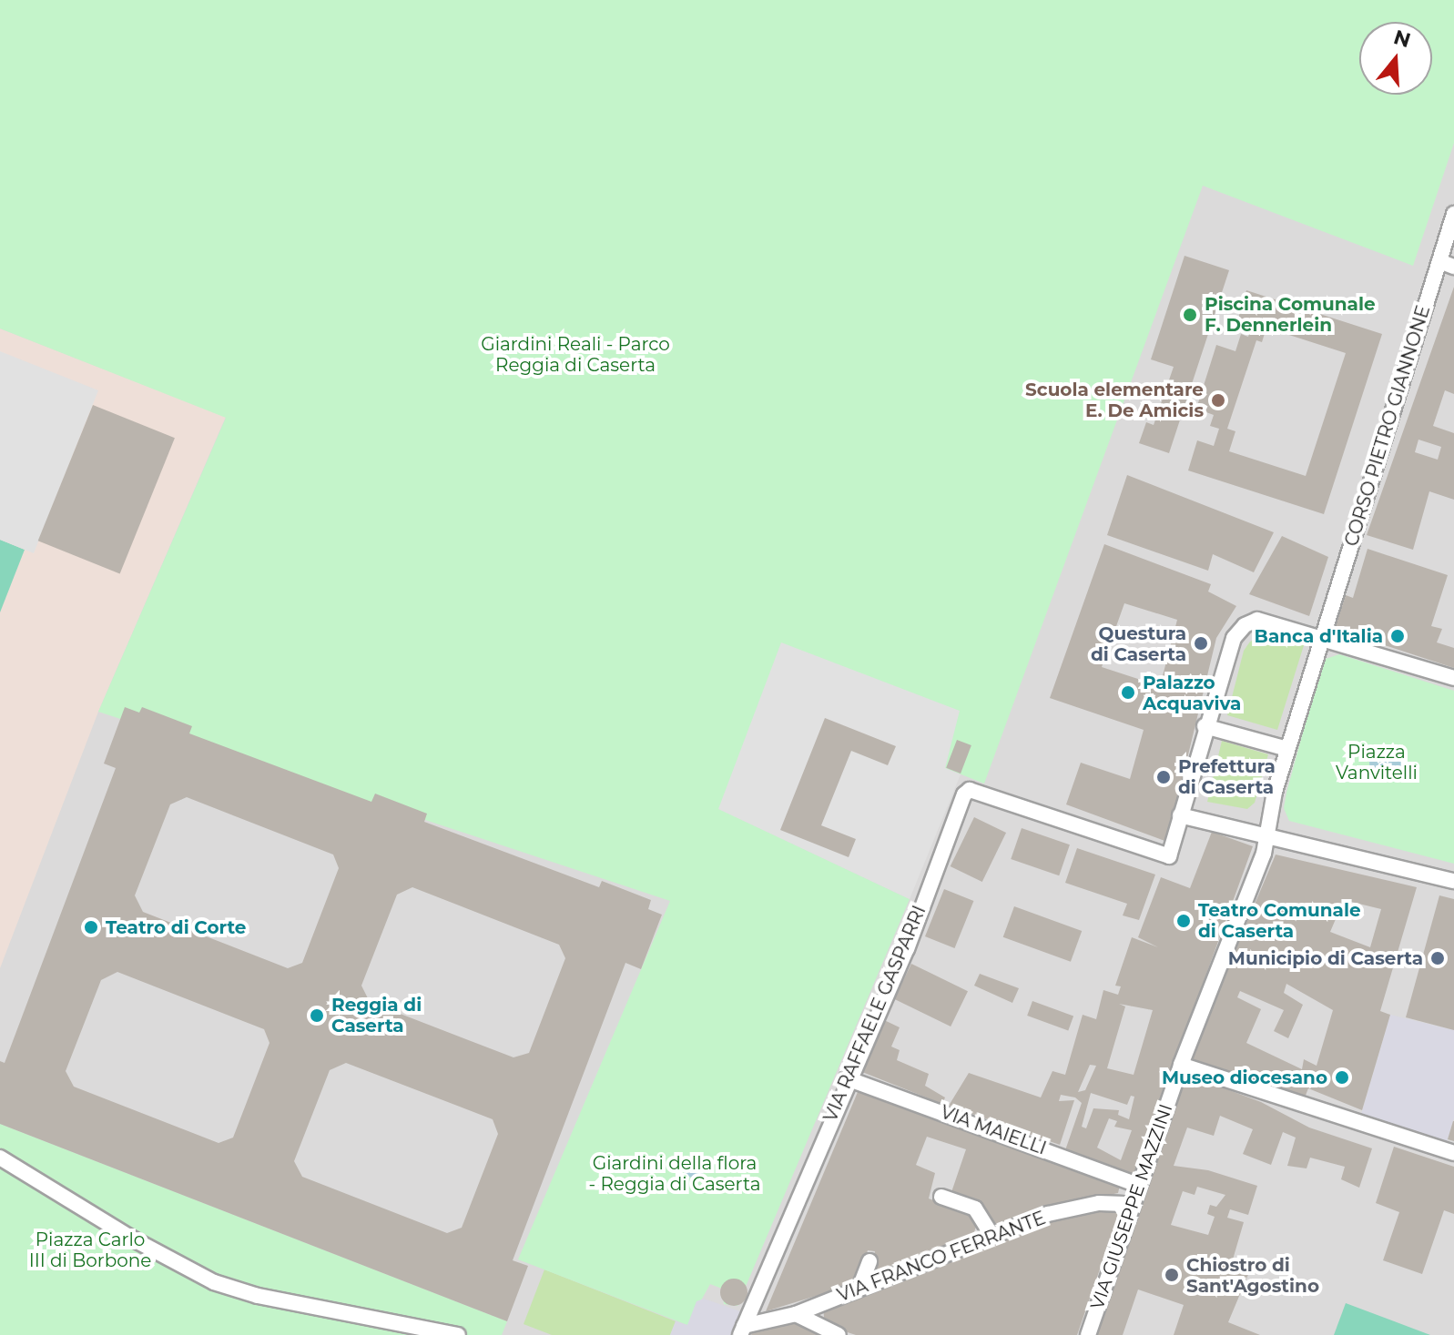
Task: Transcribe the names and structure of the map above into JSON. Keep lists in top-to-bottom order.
{
  "streets": {
    "street": [
      "CORSO PIETRO GIANNONE",
      "VIA RAFFAELE GASPARRI",
      "VIA MAIELLI",
      "VIA GIUSEPPE MAZZINI",
      "VIA FRANCO FERRANTE"
    ]
  },
  "crossings": [
    ["CORSO PIETRO GIANNONE", "VIA GIUSEPPE MAZZINI"],
    ["VIA RAFFAELE GASPARRI", "VIA MAIELLI"],
    ["VIA RAFFAELE GASPARRI", "VIA FRANCO FERRANTE"],
    ["VIA MAIELLI", "VIA GIUSEPPE MAZZINI"],
    ["VIA GIUSEPPE MAZZINI", "VIA FRANCO FERRANTE"]
  ],
  "parks": [
    "Giardini Reali - Parco Reggia di Caserta",
    "Piazza Vanvitelli",
    "Giardini della flora - Reggia di Caserta",
    "Piazza Carlo III di Borbone"
  ],
  "places": [
    "Piscina Comunale F. Dennerlein",
    "Scuola elementare E. De Amicis",
    "Banca d'Italia",
    "Questura di Caserta",
    "Palazzo Acquaviva",
    "Prefettura di Caserta",
    "Teatro Comunale di Caserta",
    "Teatro di Corte",
    "Municipio di Caserta",
    "Reggia di Caserta",
    "Museo diocesano",
    "Chiostro di Sant'Agostino"
  ],
  "north": "top"
}
